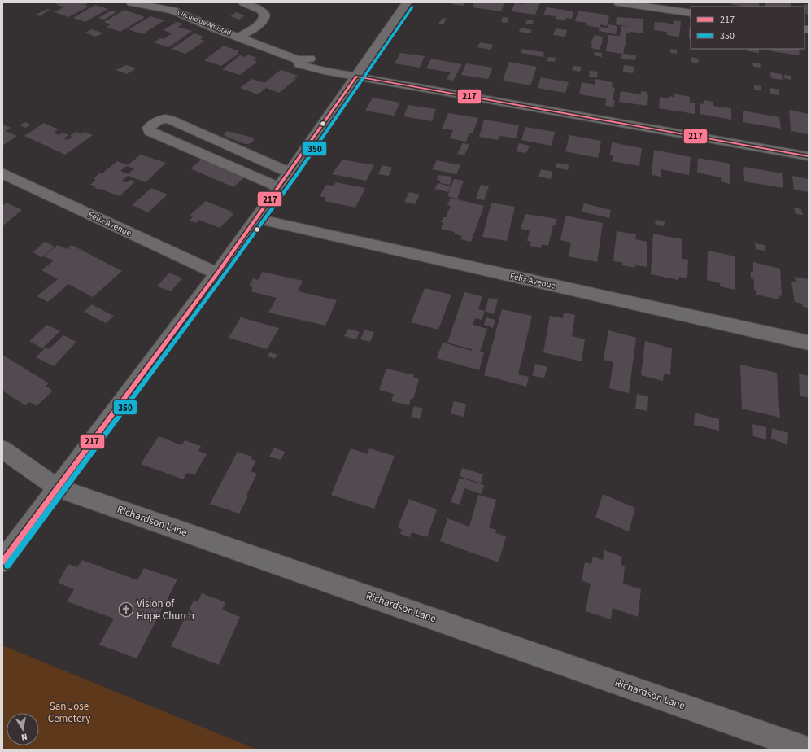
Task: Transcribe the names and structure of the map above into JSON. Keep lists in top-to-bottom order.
{
  "streets": {
    "street": ["Circulo de Amistad", "Felix Avenue", "Richardson Lane"]
  },
  "parks": ["San Jose Cemetery"],
  "places": {
    "church": ["Vision of Hope Church"]
  },
  "lines": ["transit line 350", "transit line 217"],
  "legend": ["217", "350"],
  "north": "bottom"
}
